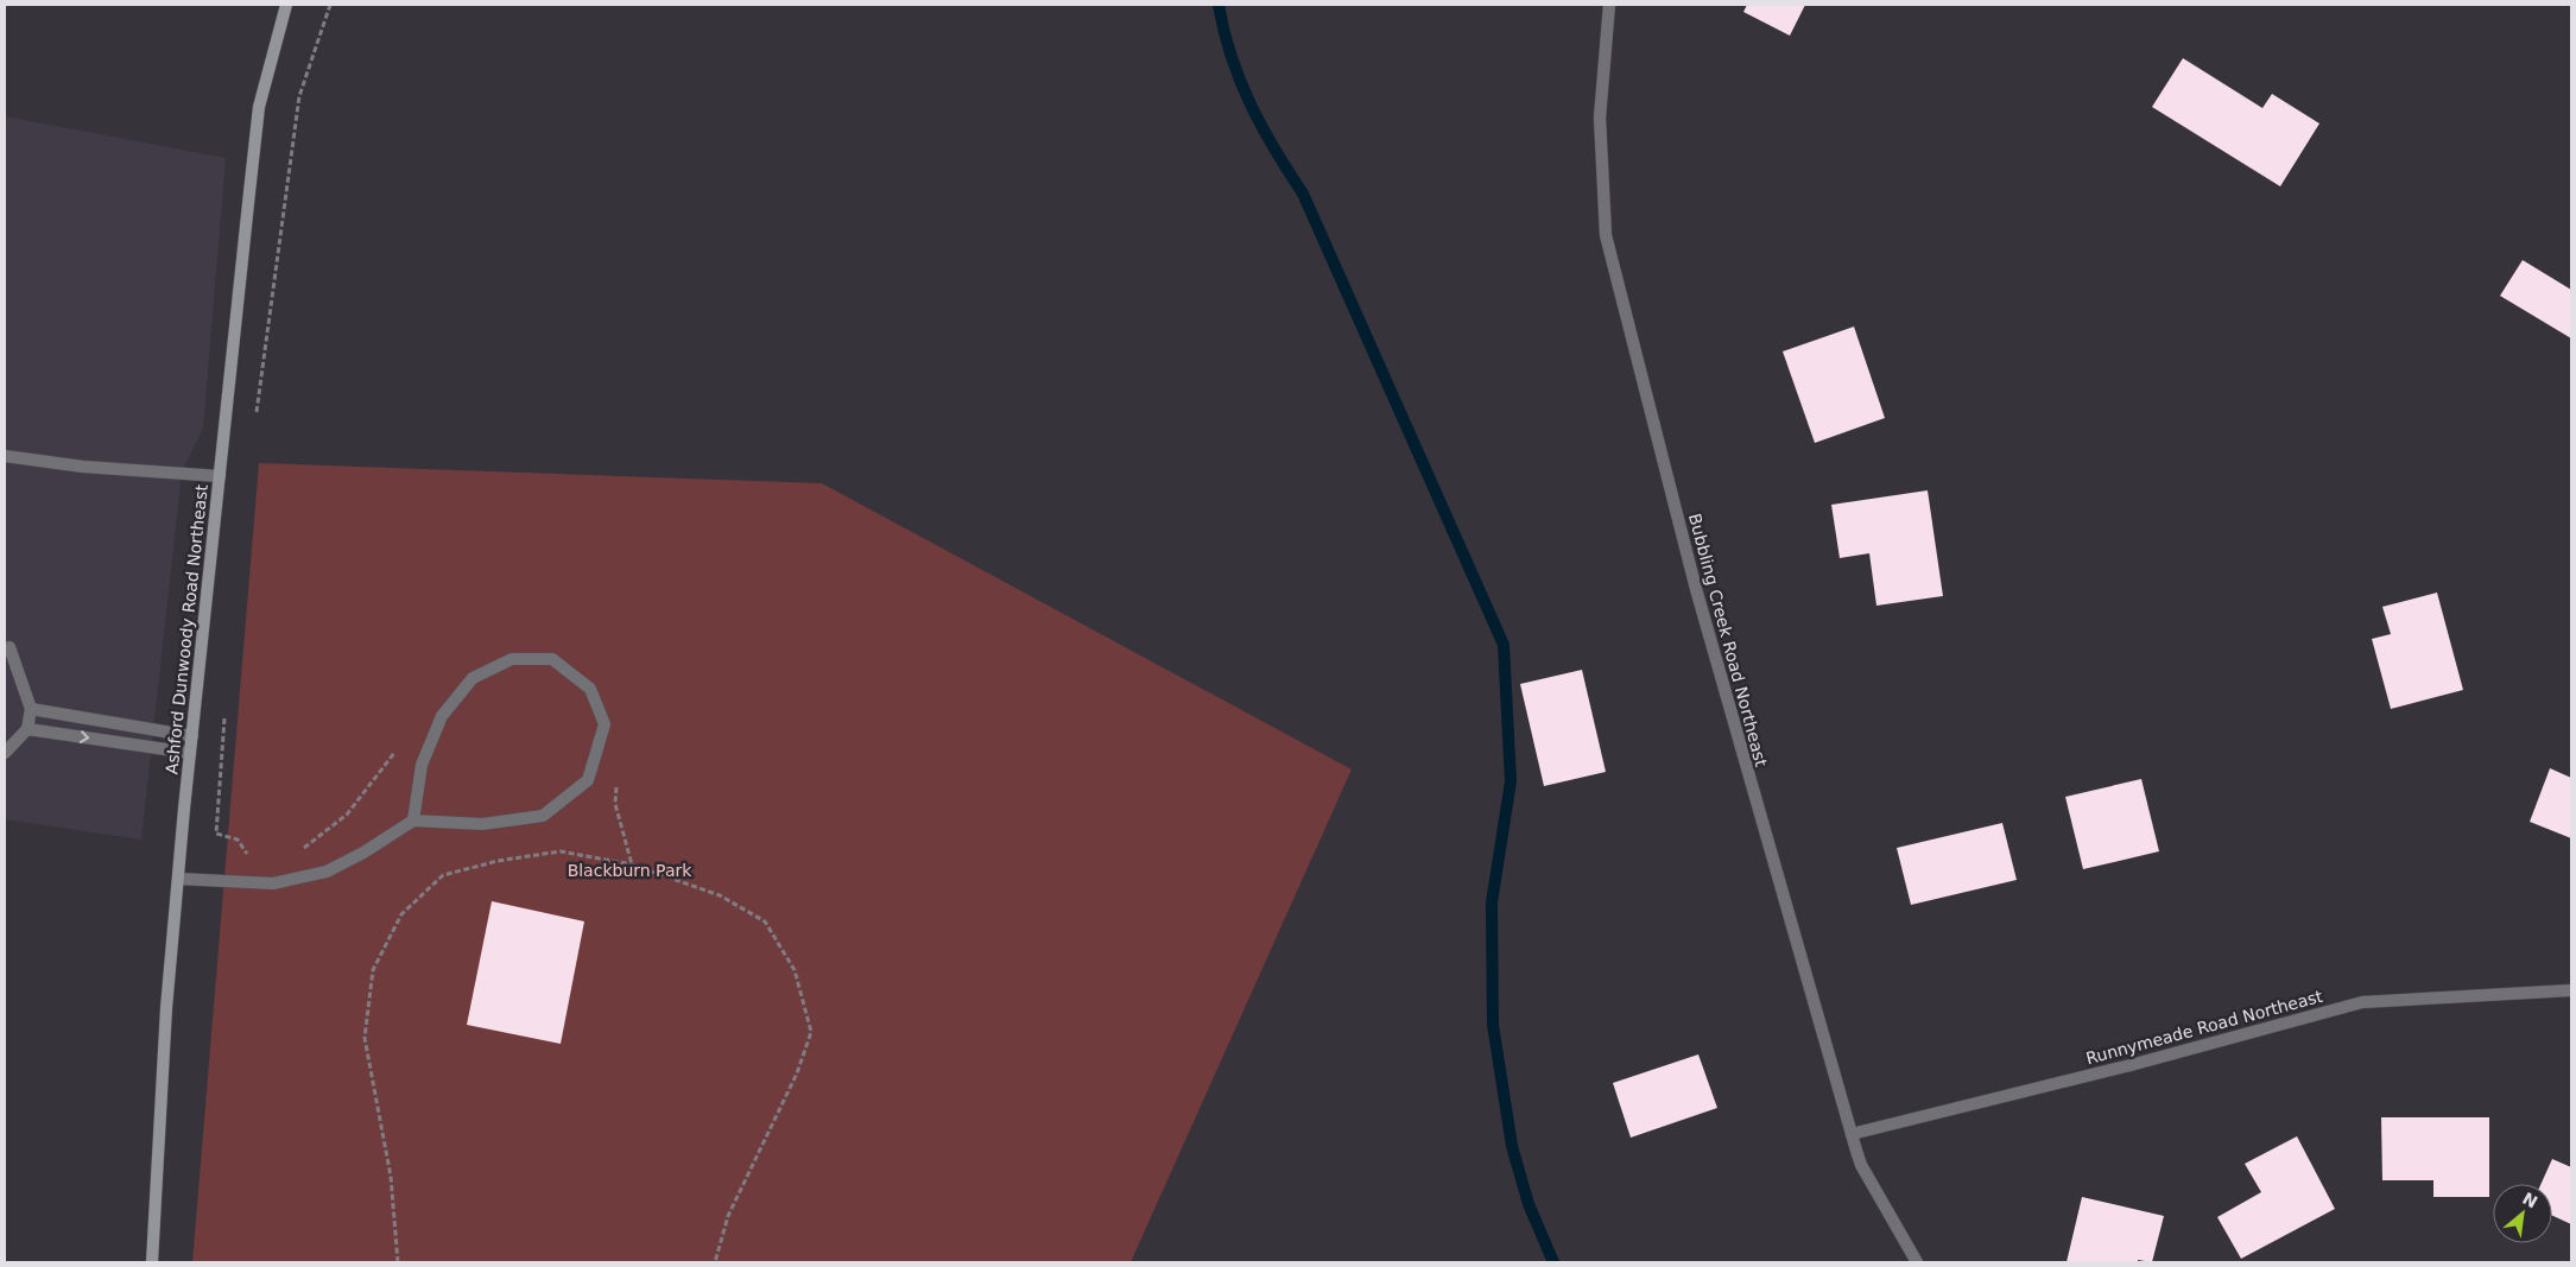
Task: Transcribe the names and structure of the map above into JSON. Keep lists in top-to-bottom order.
{
  "streets": {
    "main road": ["Ashford Dunwoody Road Northeast"],
    "street": ["Bubbling Creek Road Northeast", "Runnymeade Road Northeast"]
  },
  "crossings": [
    ["Bubbling Creek Road Northeast", "Runnymeade Road Northeast"]
  ],
  "parks": ["Blackburn Park"],
  "north": "top right"
}
